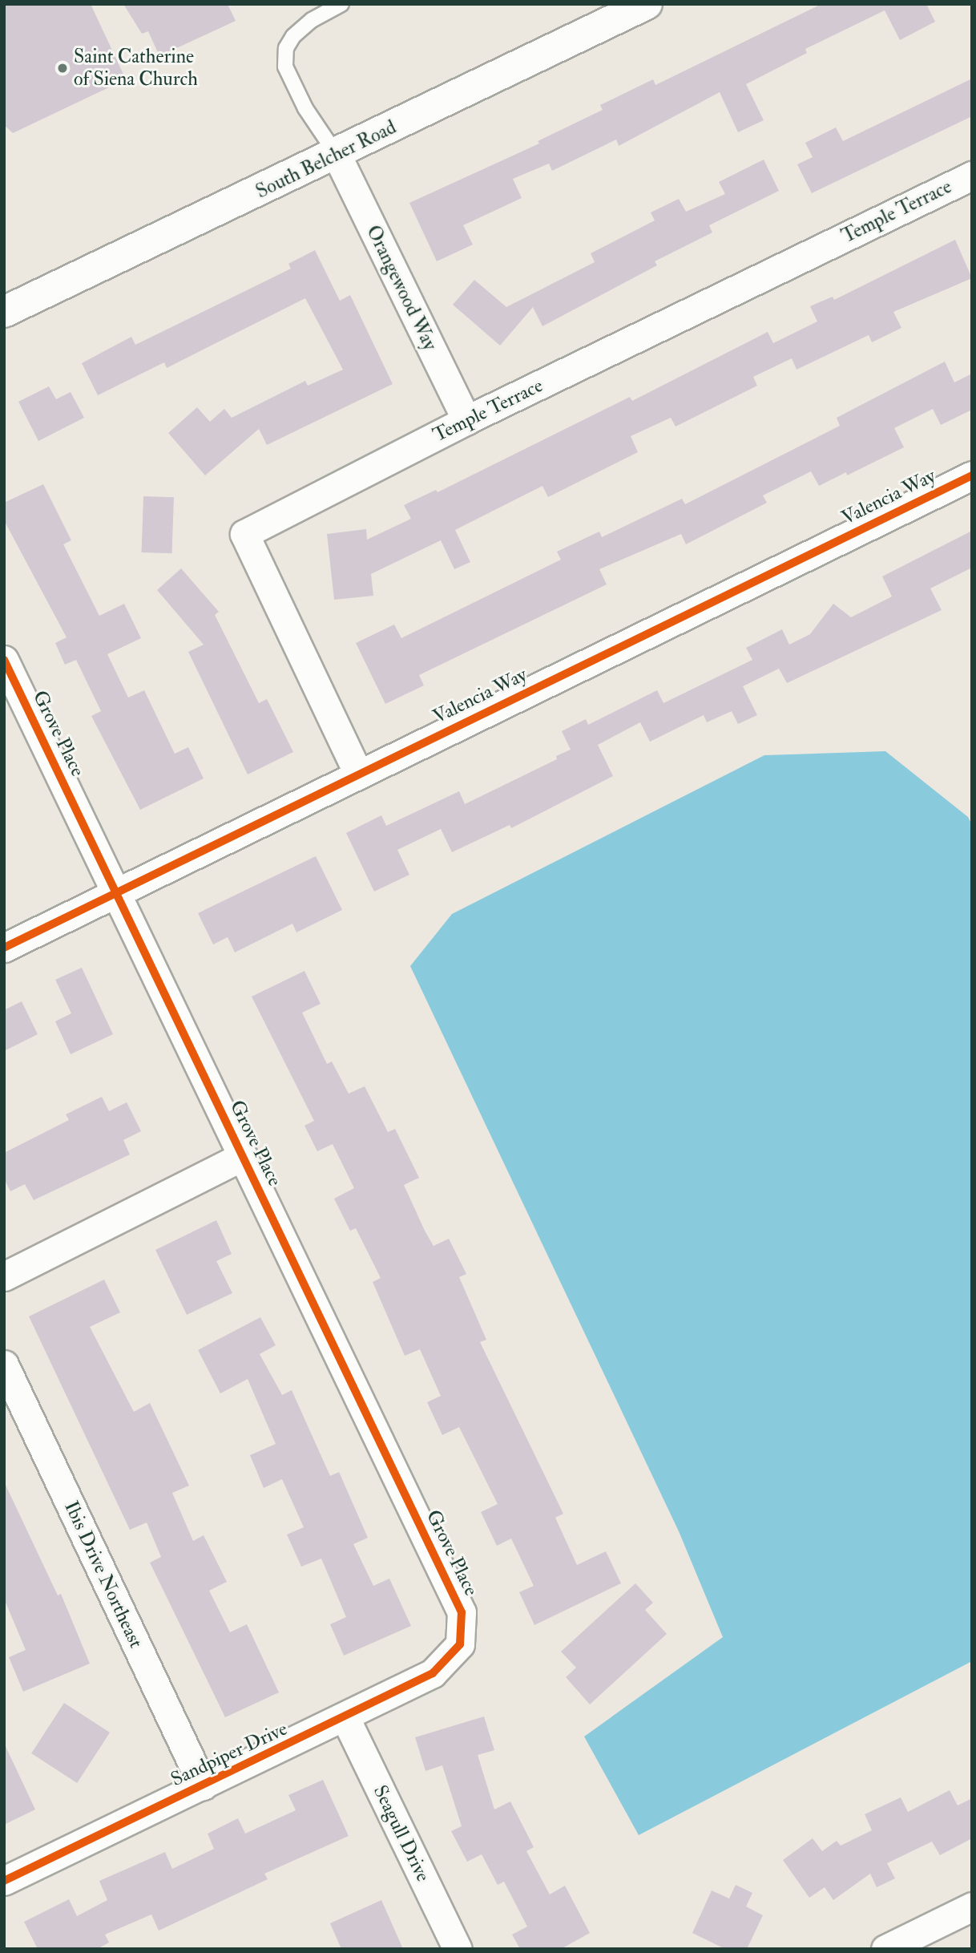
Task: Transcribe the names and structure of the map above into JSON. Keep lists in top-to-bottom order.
{
  "streets": {
    "main road": ["South Belcher Road"],
    "street": [
      "Temple Terrace",
      "Orangewood Way",
      "Valencia Way",
      "Grove Place",
      "Ibis Drive Northeast",
      "Sandpiper Drive",
      "Seagull Drive"
    ]
  },
  "crossings": [
    ["South Belcher Road", "Orangewood Way"],
    ["Temple Terrace", "Orangewood Way"],
    ["Temple Terrace", "Valencia Way"],
    ["Valencia Way", "Grove Place"],
    ["Grove Place", "Sandpiper Drive"],
    ["Ibis Drive Northeast", "Sandpiper Drive"],
    ["Sandpiper Drive", "Seagull Drive"]
  ],
  "places": ["Saint Catherine of Siena Church"]
}
